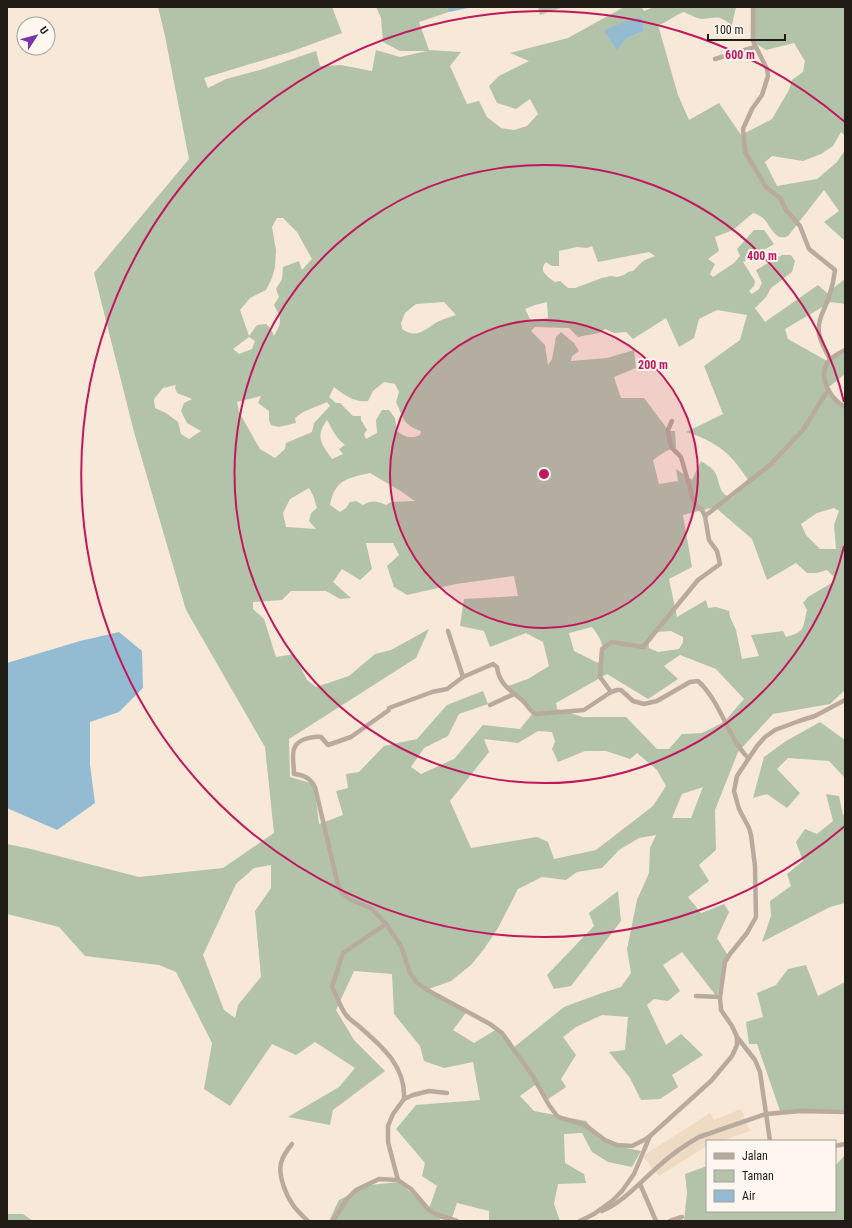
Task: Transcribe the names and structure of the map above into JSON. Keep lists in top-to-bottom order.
{
  "legend": ["Jalan", "Taman", "Air"],
  "scale_bar": "100 m",
  "north": "top right",
  "rings": ["600 m", "400 m", "200 m"]
}
